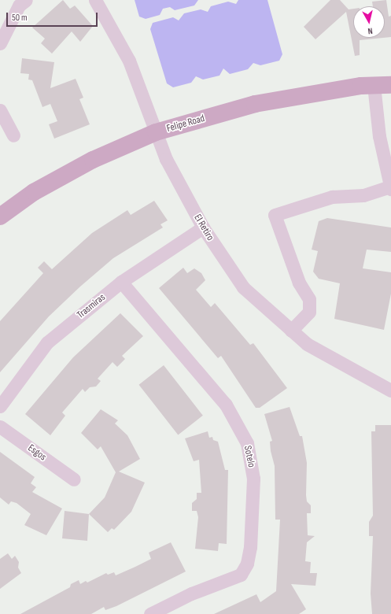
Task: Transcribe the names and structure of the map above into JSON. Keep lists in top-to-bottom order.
{
  "streets": {
    "main road": ["Felipe Road"],
    "street": [
      "El Retiro",
      "Trasmiras",
      "Esgos",
      "Sotelo"
    ]
  },
  "crossings": [
    ["Felipe Road", "El Retiro"],
    ["El Retiro", "Trasmiras"],
    ["Trasmiras", "Sotelo"]
  ],
  "scale_bar": "50 m",
  "north": "bottom"
}
